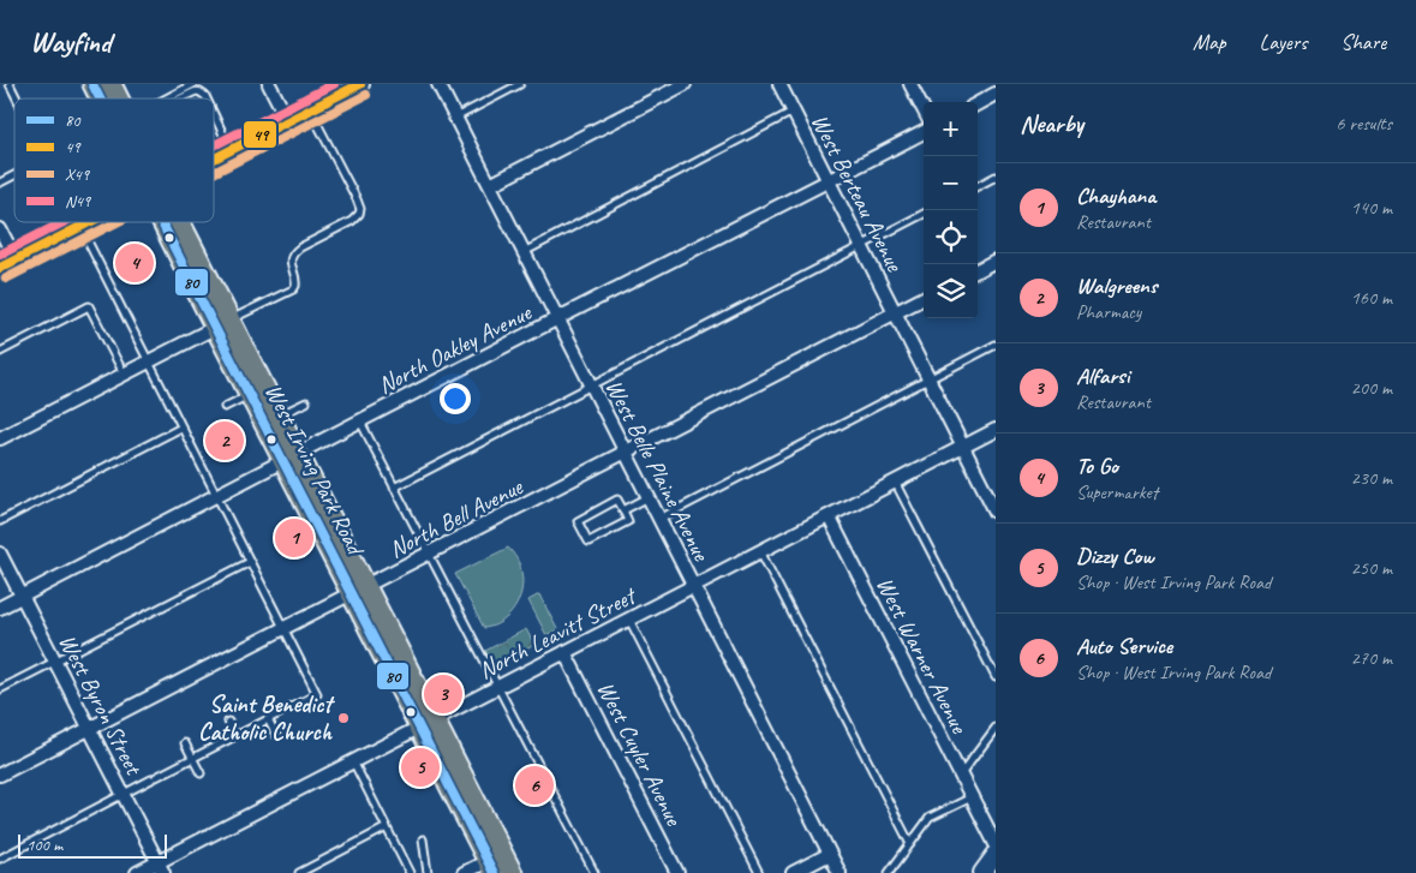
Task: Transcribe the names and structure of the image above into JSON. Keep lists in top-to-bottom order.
{
  "streets": {
    "main road": ["West Irving Park Road"],
    "street": [
      "West Berteau Avenue",
      "North Oakley Avenue",
      "West Belle Plaine Avenue",
      "North Bell Avenue",
      "North Leavitt Street",
      "West Warner Avenue",
      "West Byron Street",
      "West Cuyler Avenue"
    ]
  },
  "crossings": [
    ["West Berteau Avenue", "North Oakley Avenue"],
    ["West Berteau Avenue", "North Bell Avenue"],
    ["West Berteau Avenue", "North Leavitt Street"],
    ["North Oakley Avenue", "West Irving Park Road"],
    ["North Oakley Avenue", "West Belle Plaine Avenue"],
    ["North Oakley Avenue", "West Byron Street"],
    ["West Irving Park Road", "North Bell Avenue"],
    ["West Irving Park Road", "North Leavitt Street"],
    ["West Belle Plaine Avenue", "North Bell Avenue"],
    ["West Belle Plaine Avenue", "North Leavitt Street"],
    ["North Bell Avenue", "West Byron Street"],
    ["North Leavitt Street", "West Warner Avenue"],
    ["North Leavitt Street", "West Byron Street"],
    ["North Leavitt Street", "West Cuyler Avenue"]
  ],
  "places": ["Saint Benedict Catholic Church"],
  "lines": [
    "transit line 80",
    "transit line 49",
    "transit line N49",
    "transit line X49"
  ],
  "legend": [
    "80",
    "49",
    "X49",
    "N49"
  ],
  "scale_bar": "100 m",
  "page": {
    "header": "Wayfind",
    "nav": ["Map", "Layers", "Share"],
    "heading": ["Nearby", "6 results"],
    "map_buttons": ["+", "−"],
    "list": [
      {
        "mark": "1",
        "name": "Chayhana",
        "note": "Restaurant",
        "value": "140 m"
      },
      {
        "mark": "2",
        "name": "Walgreens",
        "note": "Pharmacy",
        "value": "160 m"
      },
      {
        "mark": "3",
        "name": "Alfarsi",
        "note": "Restaurant",
        "value": "200 m"
      },
      {
        "mark": "4",
        "name": "To Go",
        "note": "Supermarket",
        "value": "230 m"
      },
      {
        "mark": "5",
        "name": "Dizzy Cow",
        "note": "Shop · West Irving Park Road",
        "value": "250 m"
      },
      {
        "mark": "6",
        "name": "Auto Service",
        "note": "Shop · West Irving Park Road",
        "value": "270 m"
      }
    ],
    "pins": [
      "4",
      "2",
      "1",
      "3",
      "5",
      "6"
    ],
    "scale": "100 m"
  }
}
